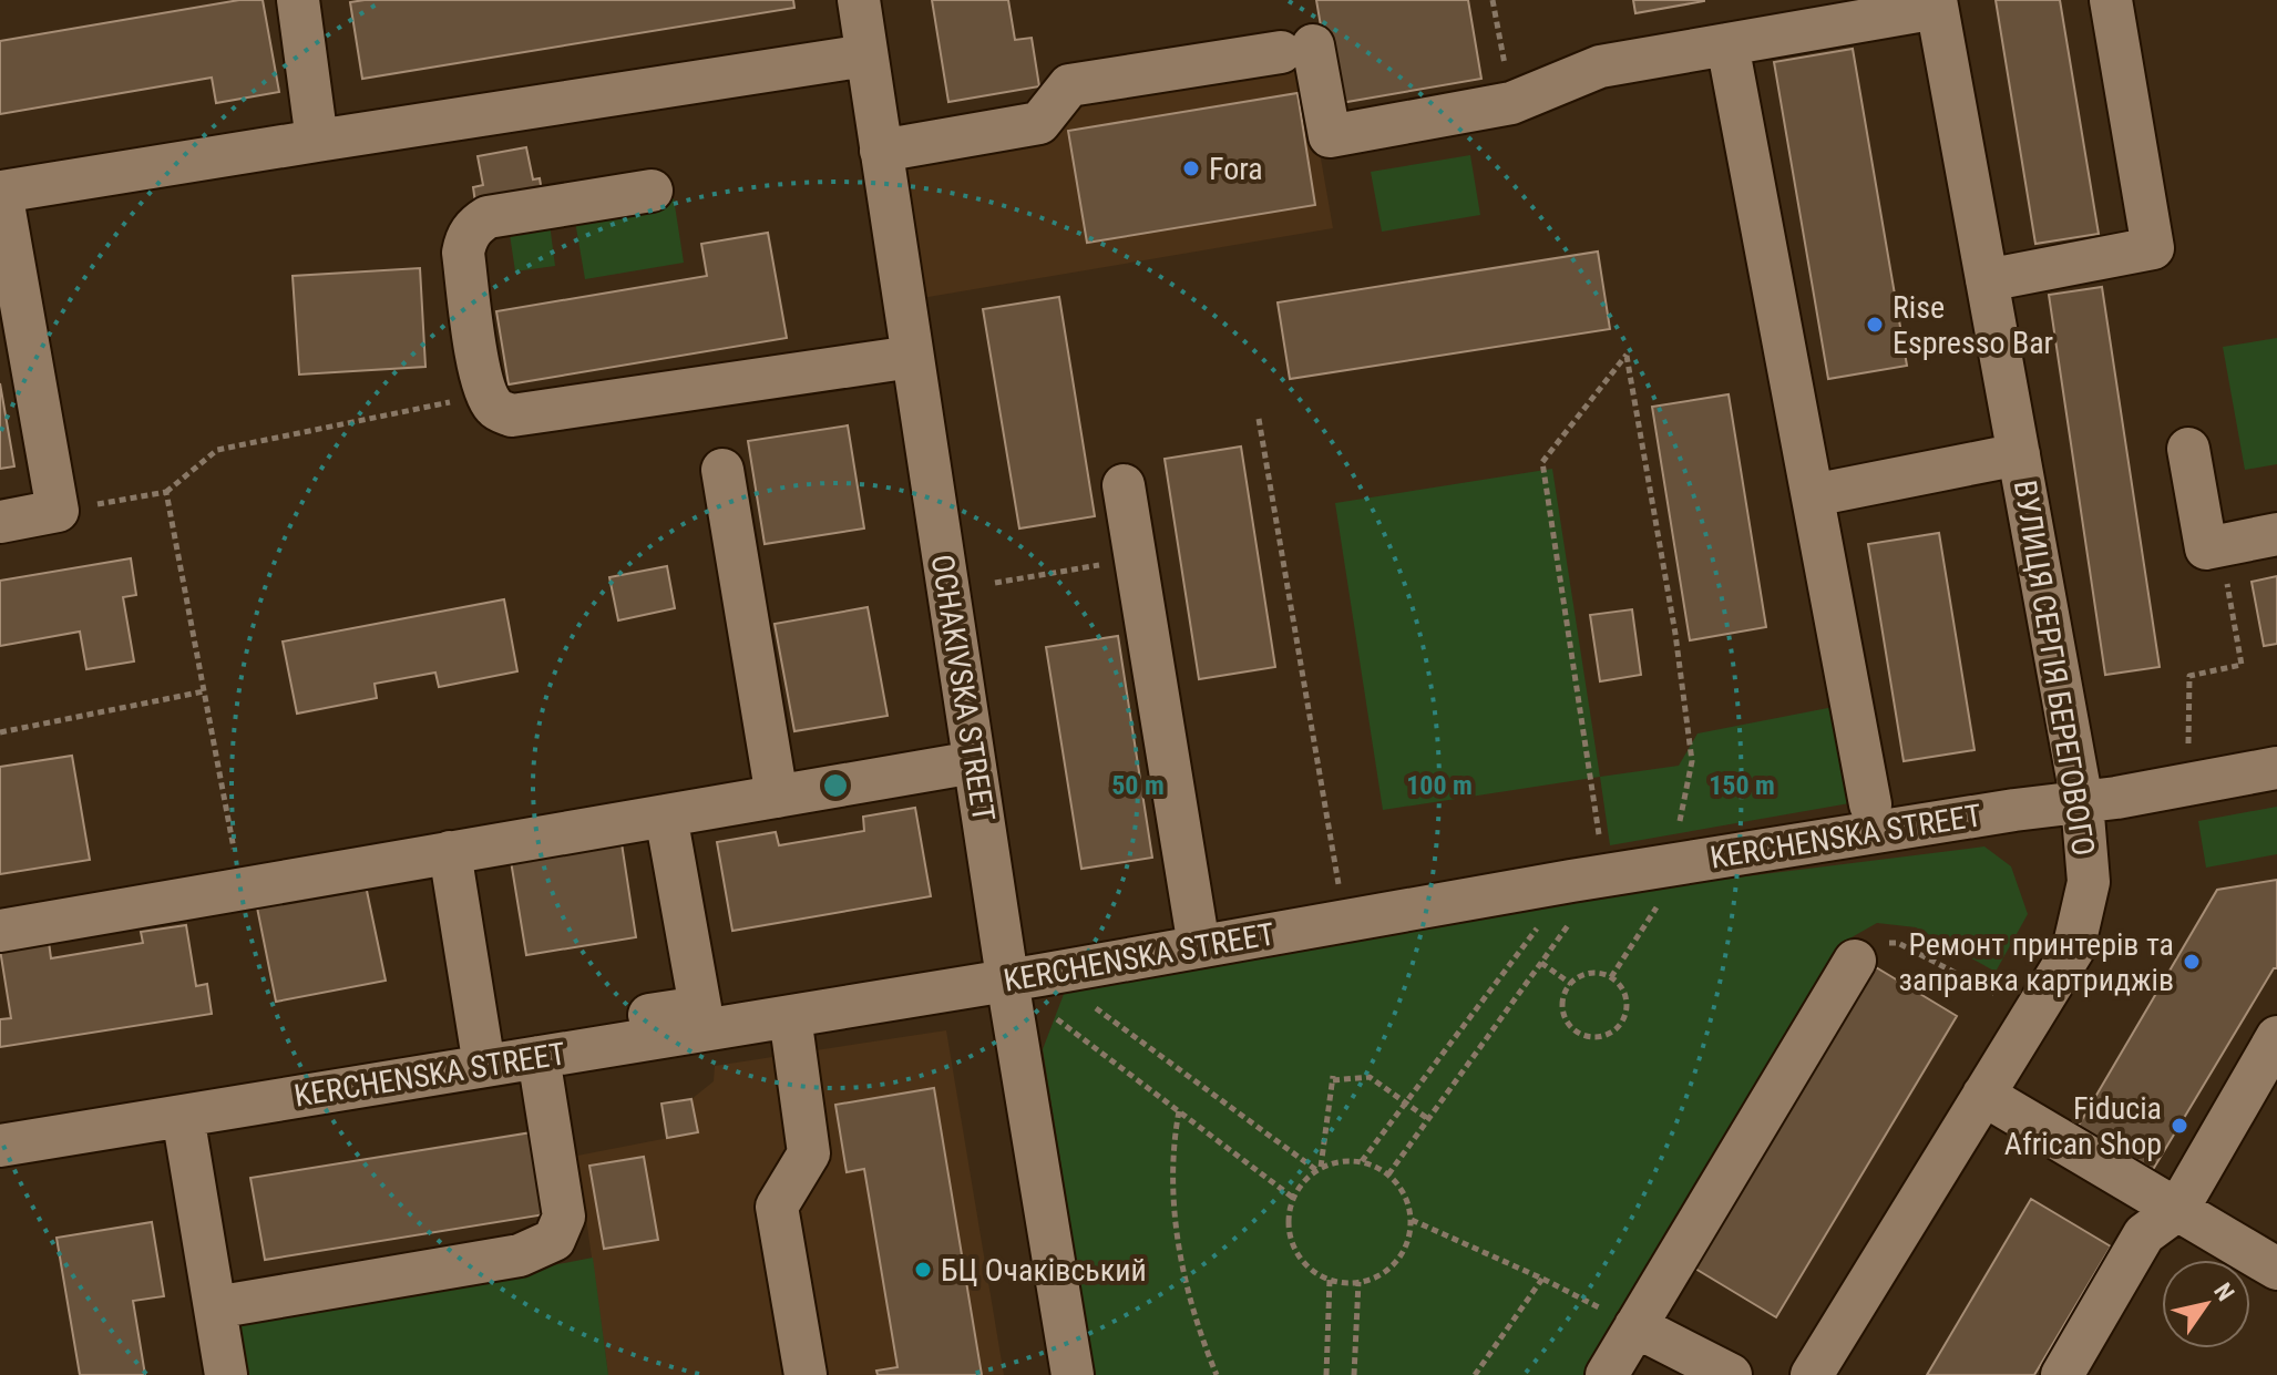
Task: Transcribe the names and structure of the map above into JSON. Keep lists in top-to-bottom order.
{
  "streets": {
    "street": ["ВУЛИЦЯ СЕРГІЯ БЕРЕГОВОГО", "OCHAKIVSKA STREET", "KERCHENSKA STREET"]
  },
  "crossings": [
    ["ВУЛИЦЯ СЕРГІЯ БЕРЕГОВОГО", "KERCHENSKA STREET"],
    ["OCHAKIVSKA STREET", "KERCHENSKA STREET"]
  ],
  "places": [
    "Fora",
    "Rise Espresso Bar",
    "Ремонт принтерів та заправка картриджів",
    "Fiducia African Shop",
    "БЦ Очаківський"
  ],
  "north": "top right",
  "rings": ["50 m", "100 m", "150 m"]
}
